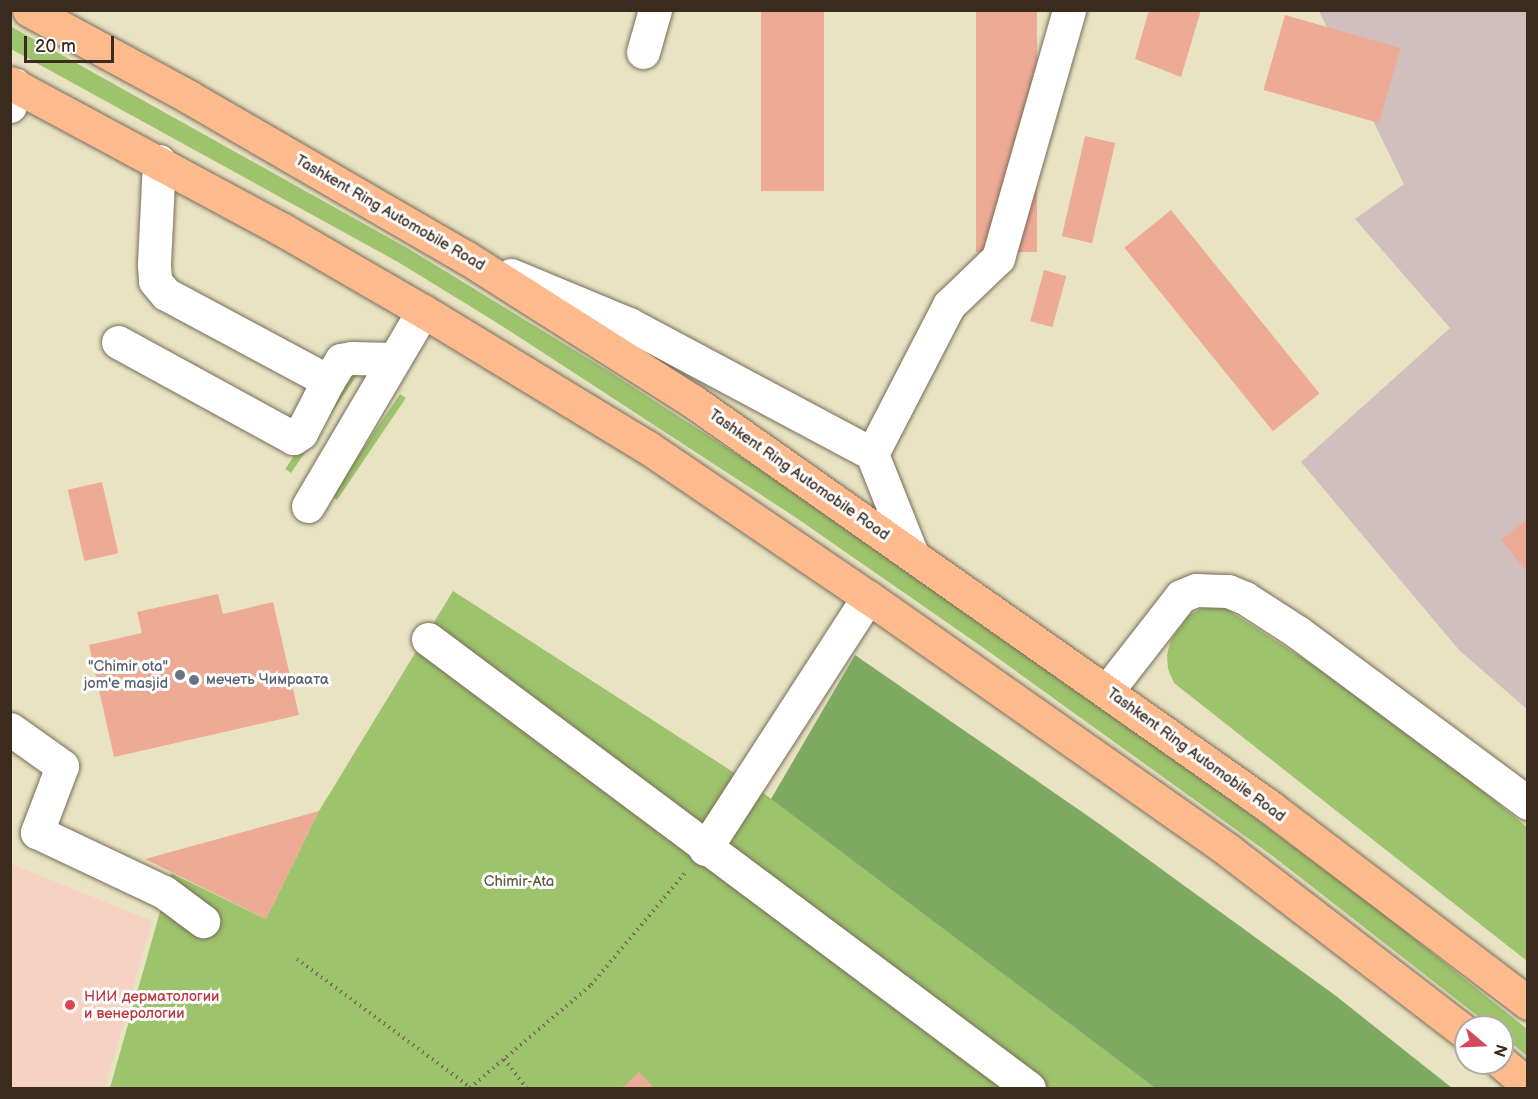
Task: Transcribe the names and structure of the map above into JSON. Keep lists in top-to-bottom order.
{
  "streets": {
    "highway": ["Tashkent Ring Automobile Road"]
  },
  "parks": ["Chimir-Ata"],
  "places": ["\"Chimir ota\" jom'e masjid", "мечеть Чимраата", "НИИ дерматологии и венерологии"],
  "scale_bar": "20 m",
  "north": "right"
}
